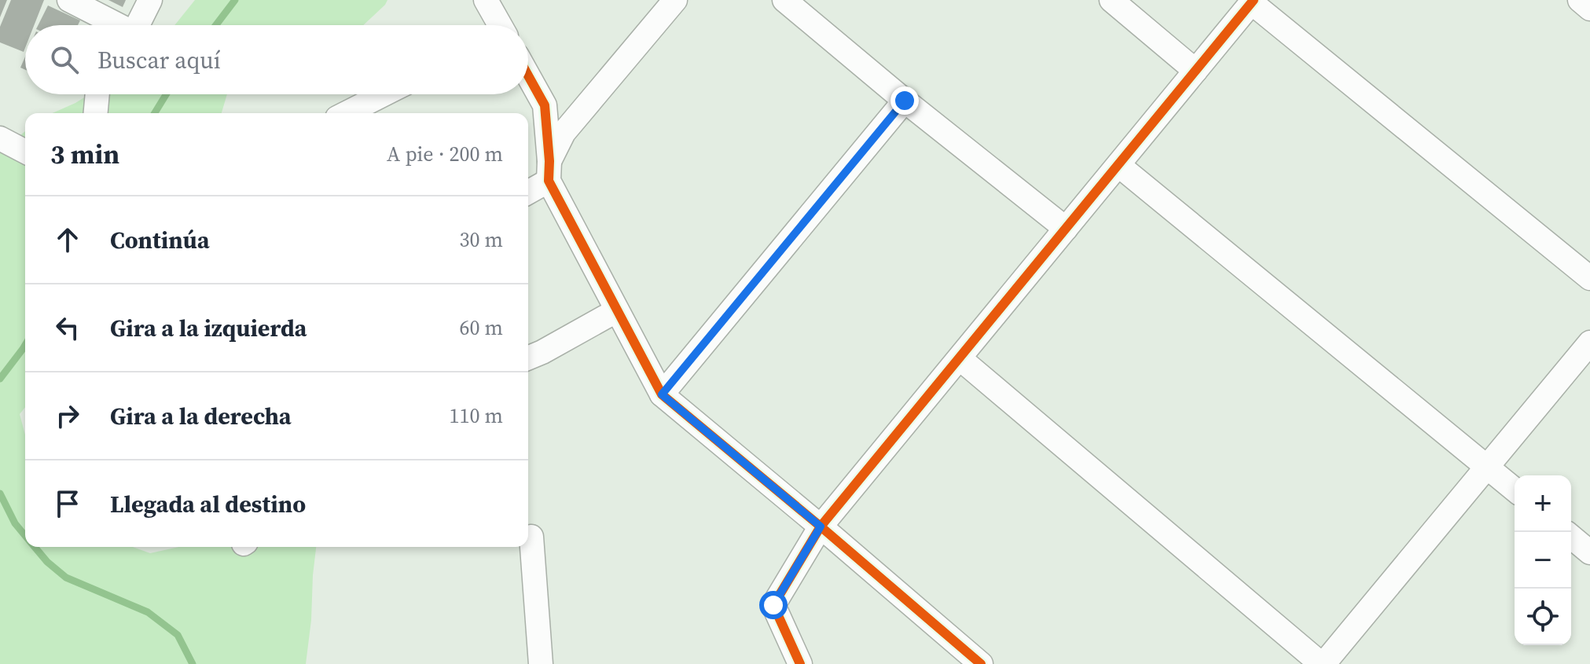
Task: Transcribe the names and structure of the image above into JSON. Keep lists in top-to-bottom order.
{
  "page": {
    "search": "Buscar aquí",
    "heading": ["3 min", "A pie · 200 m"],
    "list": [
      ["Continúa", "30 m"],
      ["Gira a la izquierda", "60 m"],
      ["Gira a la derecha", "110 m"],
      "Llegada al destino"
    ],
    "map_buttons": ["+", "−"]
  }
}
